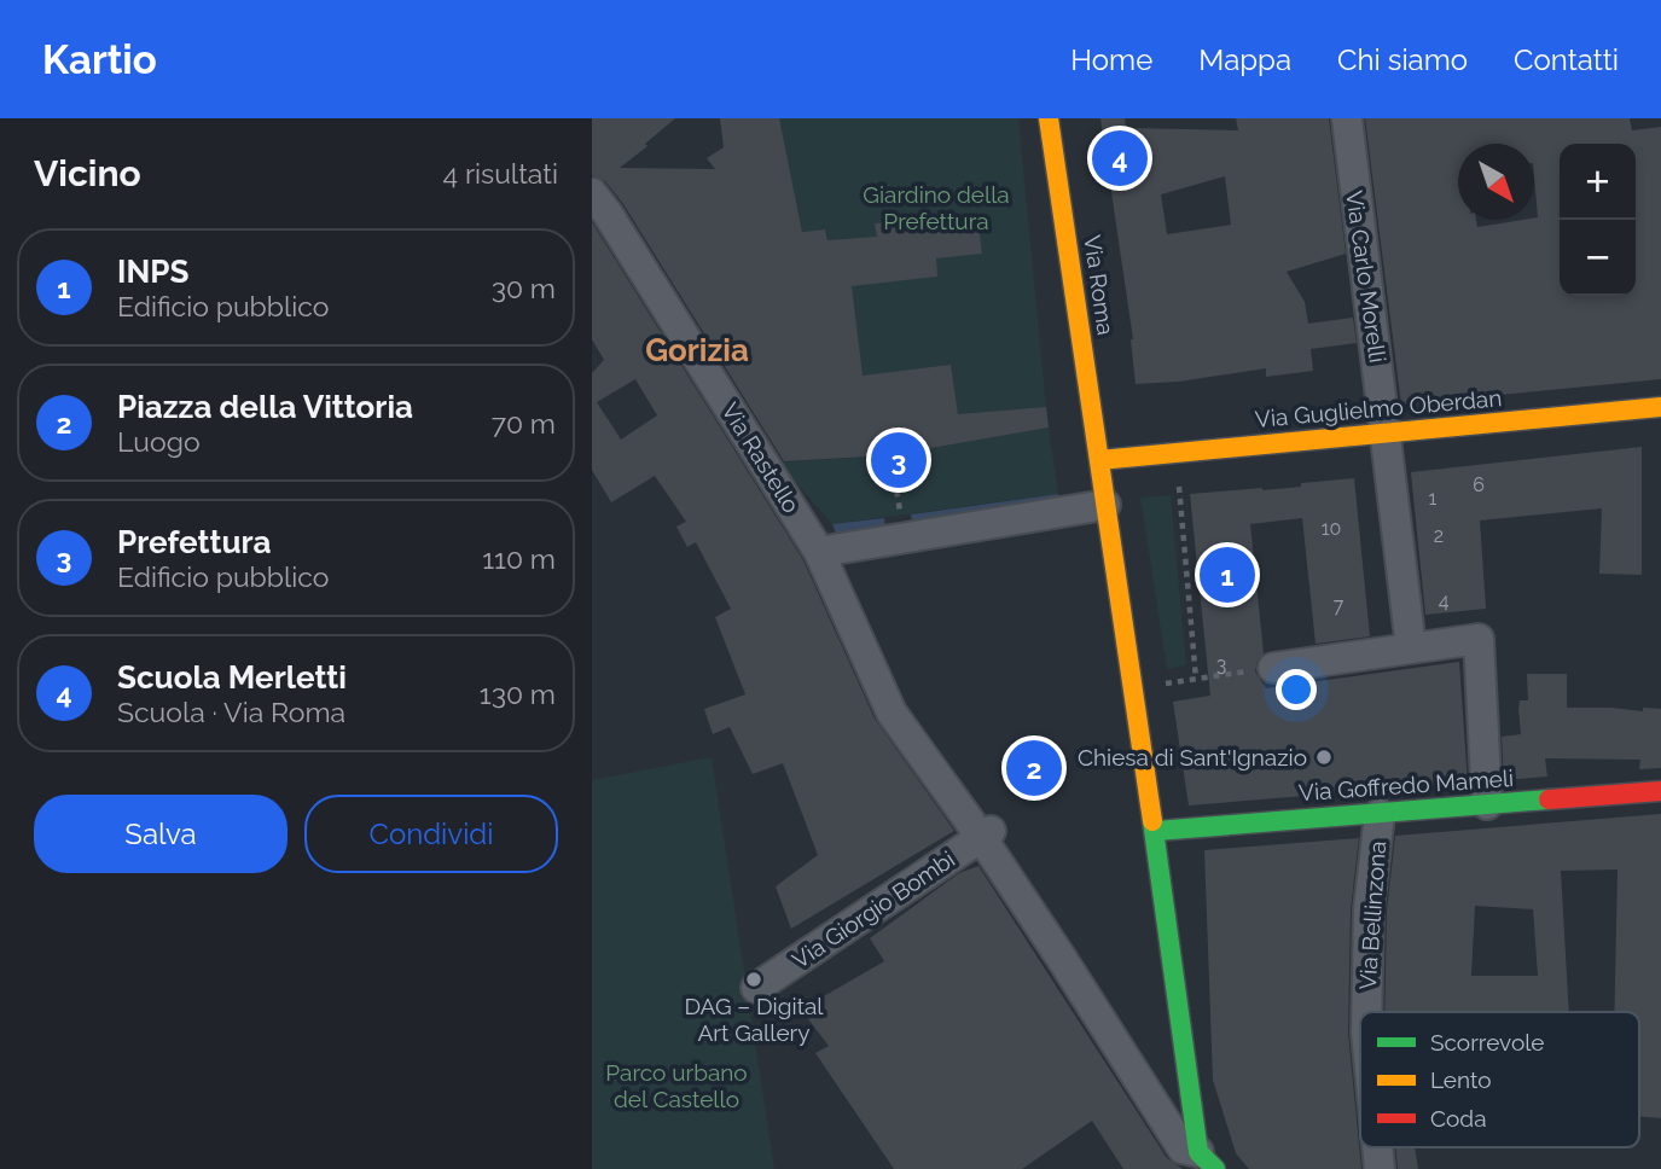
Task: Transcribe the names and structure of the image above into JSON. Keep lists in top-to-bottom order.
{
  "streets": {
    "main road": ["Via Roma", "Via Guglielmo Oberdan", "Via Goffredo Mameli"],
    "street": [
      "Via Carlo Morelli",
      "Via Rastello",
      "Via Giorgio Bombi",
      "Via Bellinzona"
    ]
  },
  "crossings": [
    ["Via Carlo Morelli", "Via Guglielmo Oberdan"],
    ["Via Roma", "Via Guglielmo Oberdan"],
    ["Via Roma", "Via Rastello"],
    ["Via Roma", "Via Goffredo Mameli"],
    ["Via Rastello", "Via Giorgio Bombi"],
    ["Via Goffredo Mameli", "Via Bellinzona"]
  ],
  "districts": ["Gorizia"],
  "parks": ["Giardino della Prefettura", "Parco urbano del Castello"],
  "places": ["Chiesa di Sant'Ignazio", "DAG – Digital Art Gallery"],
  "house_numbers": [
    "6",
    "1",
    "10",
    "2",
    "4",
    "7",
    "3"
  ],
  "legend": ["Scorrevole", "Lento", "Coda"],
  "north": "bottom right",
  "page": {
    "header": "Kartio",
    "nav": [
      "Home",
      "Mappa",
      "Chi siamo",
      "Contatti"
    ],
    "heading": ["Vicino", "4 risultati"],
    "pins": [
      "4",
      "3",
      "1",
      "2"
    ],
    "map_buttons": ["+", "−"],
    "list": [
      {
        "mark": "1",
        "name": "INPS",
        "note": "Edificio pubblico",
        "value": "30 m"
      },
      {
        "mark": "2",
        "name": "Piazza della Vittoria",
        "note": "Luogo",
        "value": "70 m"
      },
      {
        "mark": "3",
        "name": "Prefettura",
        "note": "Edificio pubblico",
        "value": "110 m"
      },
      {
        "mark": "4",
        "name": "Scuola Merletti",
        "note": "Scuola · Via Roma",
        "value": "130 m"
      }
    ],
    "buttons": ["Salva", "Condividi"]
  }
}
